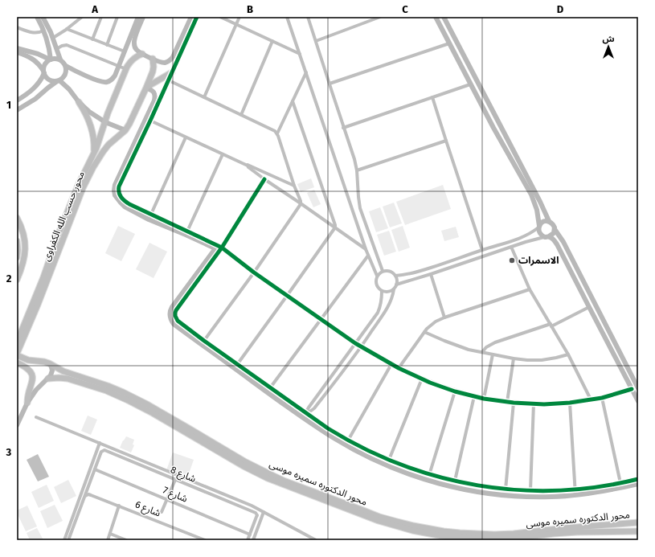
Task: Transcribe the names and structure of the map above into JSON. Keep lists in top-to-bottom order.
{
  "streets": {
    "main road": ["محور حسب الله الكفراوى", "محور الدكتوره سميره موسى"],
    "street": ["شارع 8", "شارع 7", "شارع 6"]
  },
  "crossings": [
    ["محور حسب الله الكفراوى", "محور الدكتوره سميره موسى"],
    ["شارع 8", "شارع 7"]
  ],
  "places": ["الاسمرات"],
  "north": "top",
  "grid": {
    "columns": [
      "A",
      "B",
      "C",
      "D"
    ],
    "rows": ["1", "2", "3"]
  }
}
